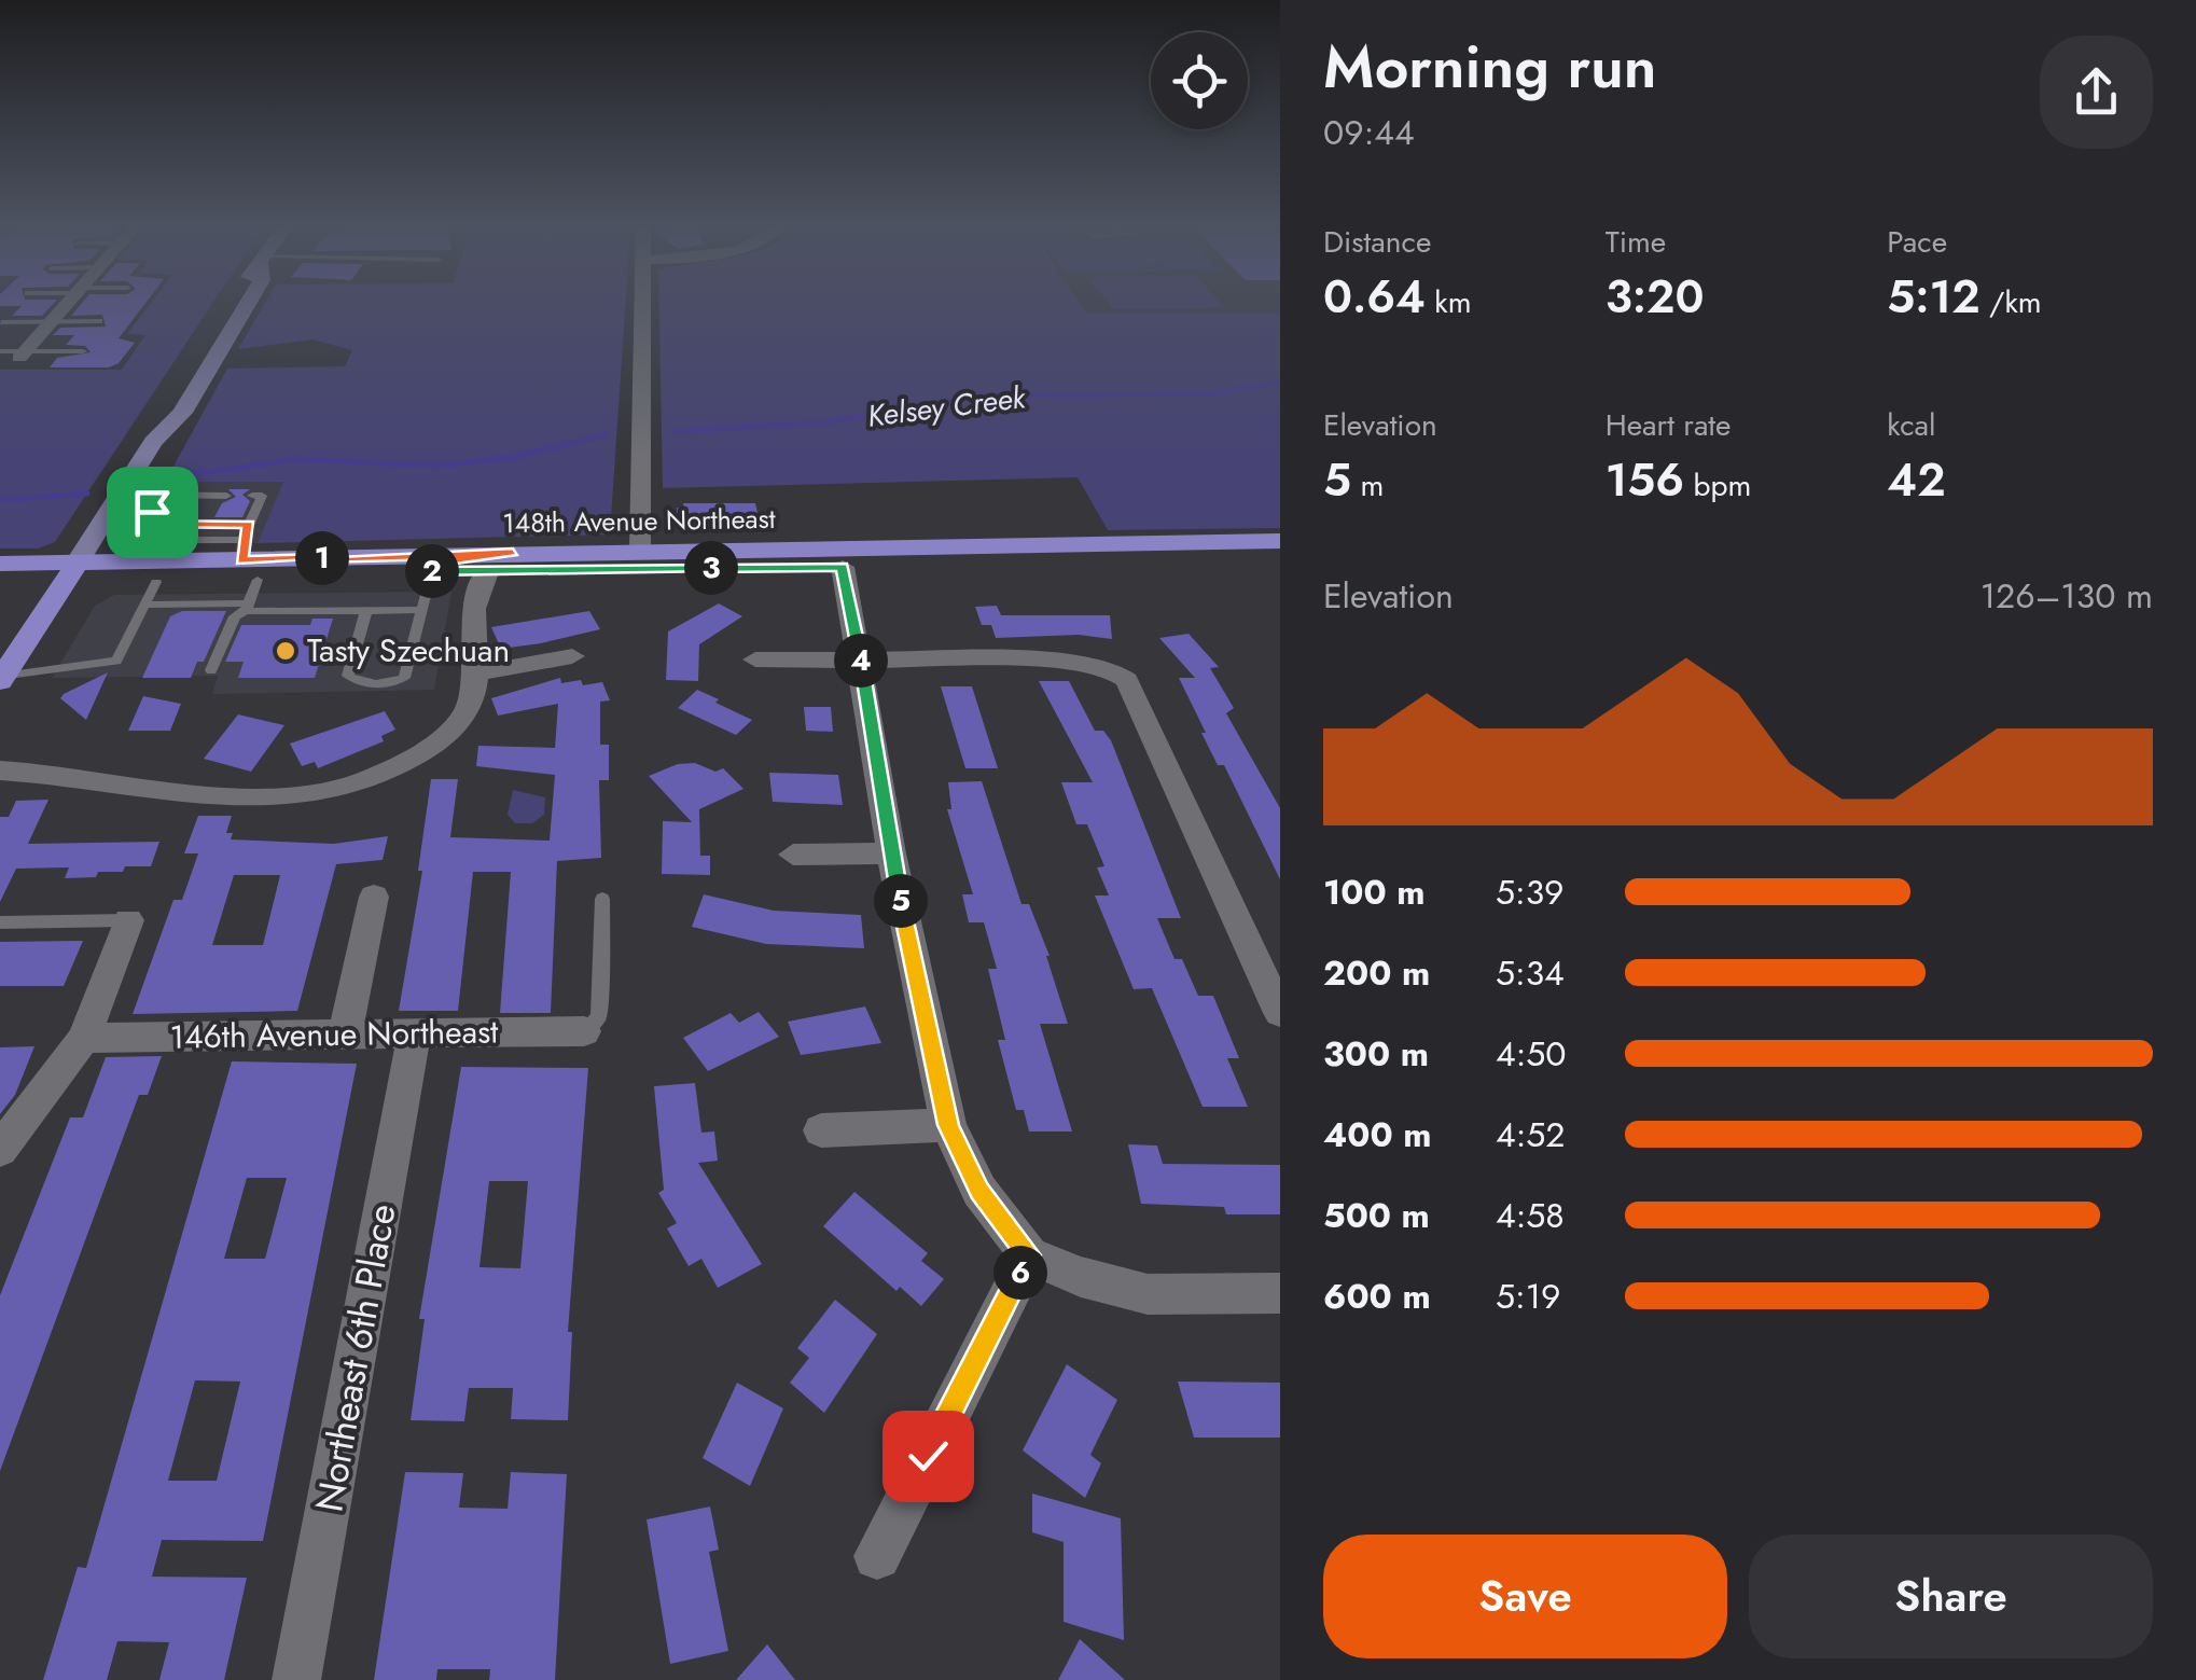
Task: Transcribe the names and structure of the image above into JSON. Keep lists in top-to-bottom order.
{
  "streets": {
    "main road": ["148th Avenue Northeast"],
    "street": ["146th Avenue Northeast", "Northeast 6th Place"]
  },
  "crossings": [
    ["146th Avenue Northeast", "Northeast 6th Place"]
  ],
  "water": ["Kelsey Creek"],
  "places": ["Tasty Szechuan"],
  "page": {
    "heading": ["Morning run", "09:44"],
    "stats": [
      ["Distance", "0.64 km"],
      ["Time", "3:20"],
      ["Pace", "5:12 /km"],
      ["Elevation", "5 m"],
      ["Heart rate", "156 bpm"],
      ["kcal", "42"]
    ],
    "pins": [
      "1",
      "3",
      "2",
      "4",
      "5",
      "6"
    ],
    "chart": ["Elevation", "126–130 m"],
    "list": [
      {
        "name": "100 m",
        "note": "5:39"
      },
      {
        "name": "200 m",
        "note": "5:34"
      },
      {
        "name": "300 m",
        "note": "4:50"
      },
      {
        "name": "400 m",
        "note": "4:52"
      },
      {
        "name": "500 m",
        "note": "4:58"
      },
      {
        "name": "600 m",
        "note": "5:19"
      }
    ],
    "buttons": ["Save", "Share"]
  }
}
